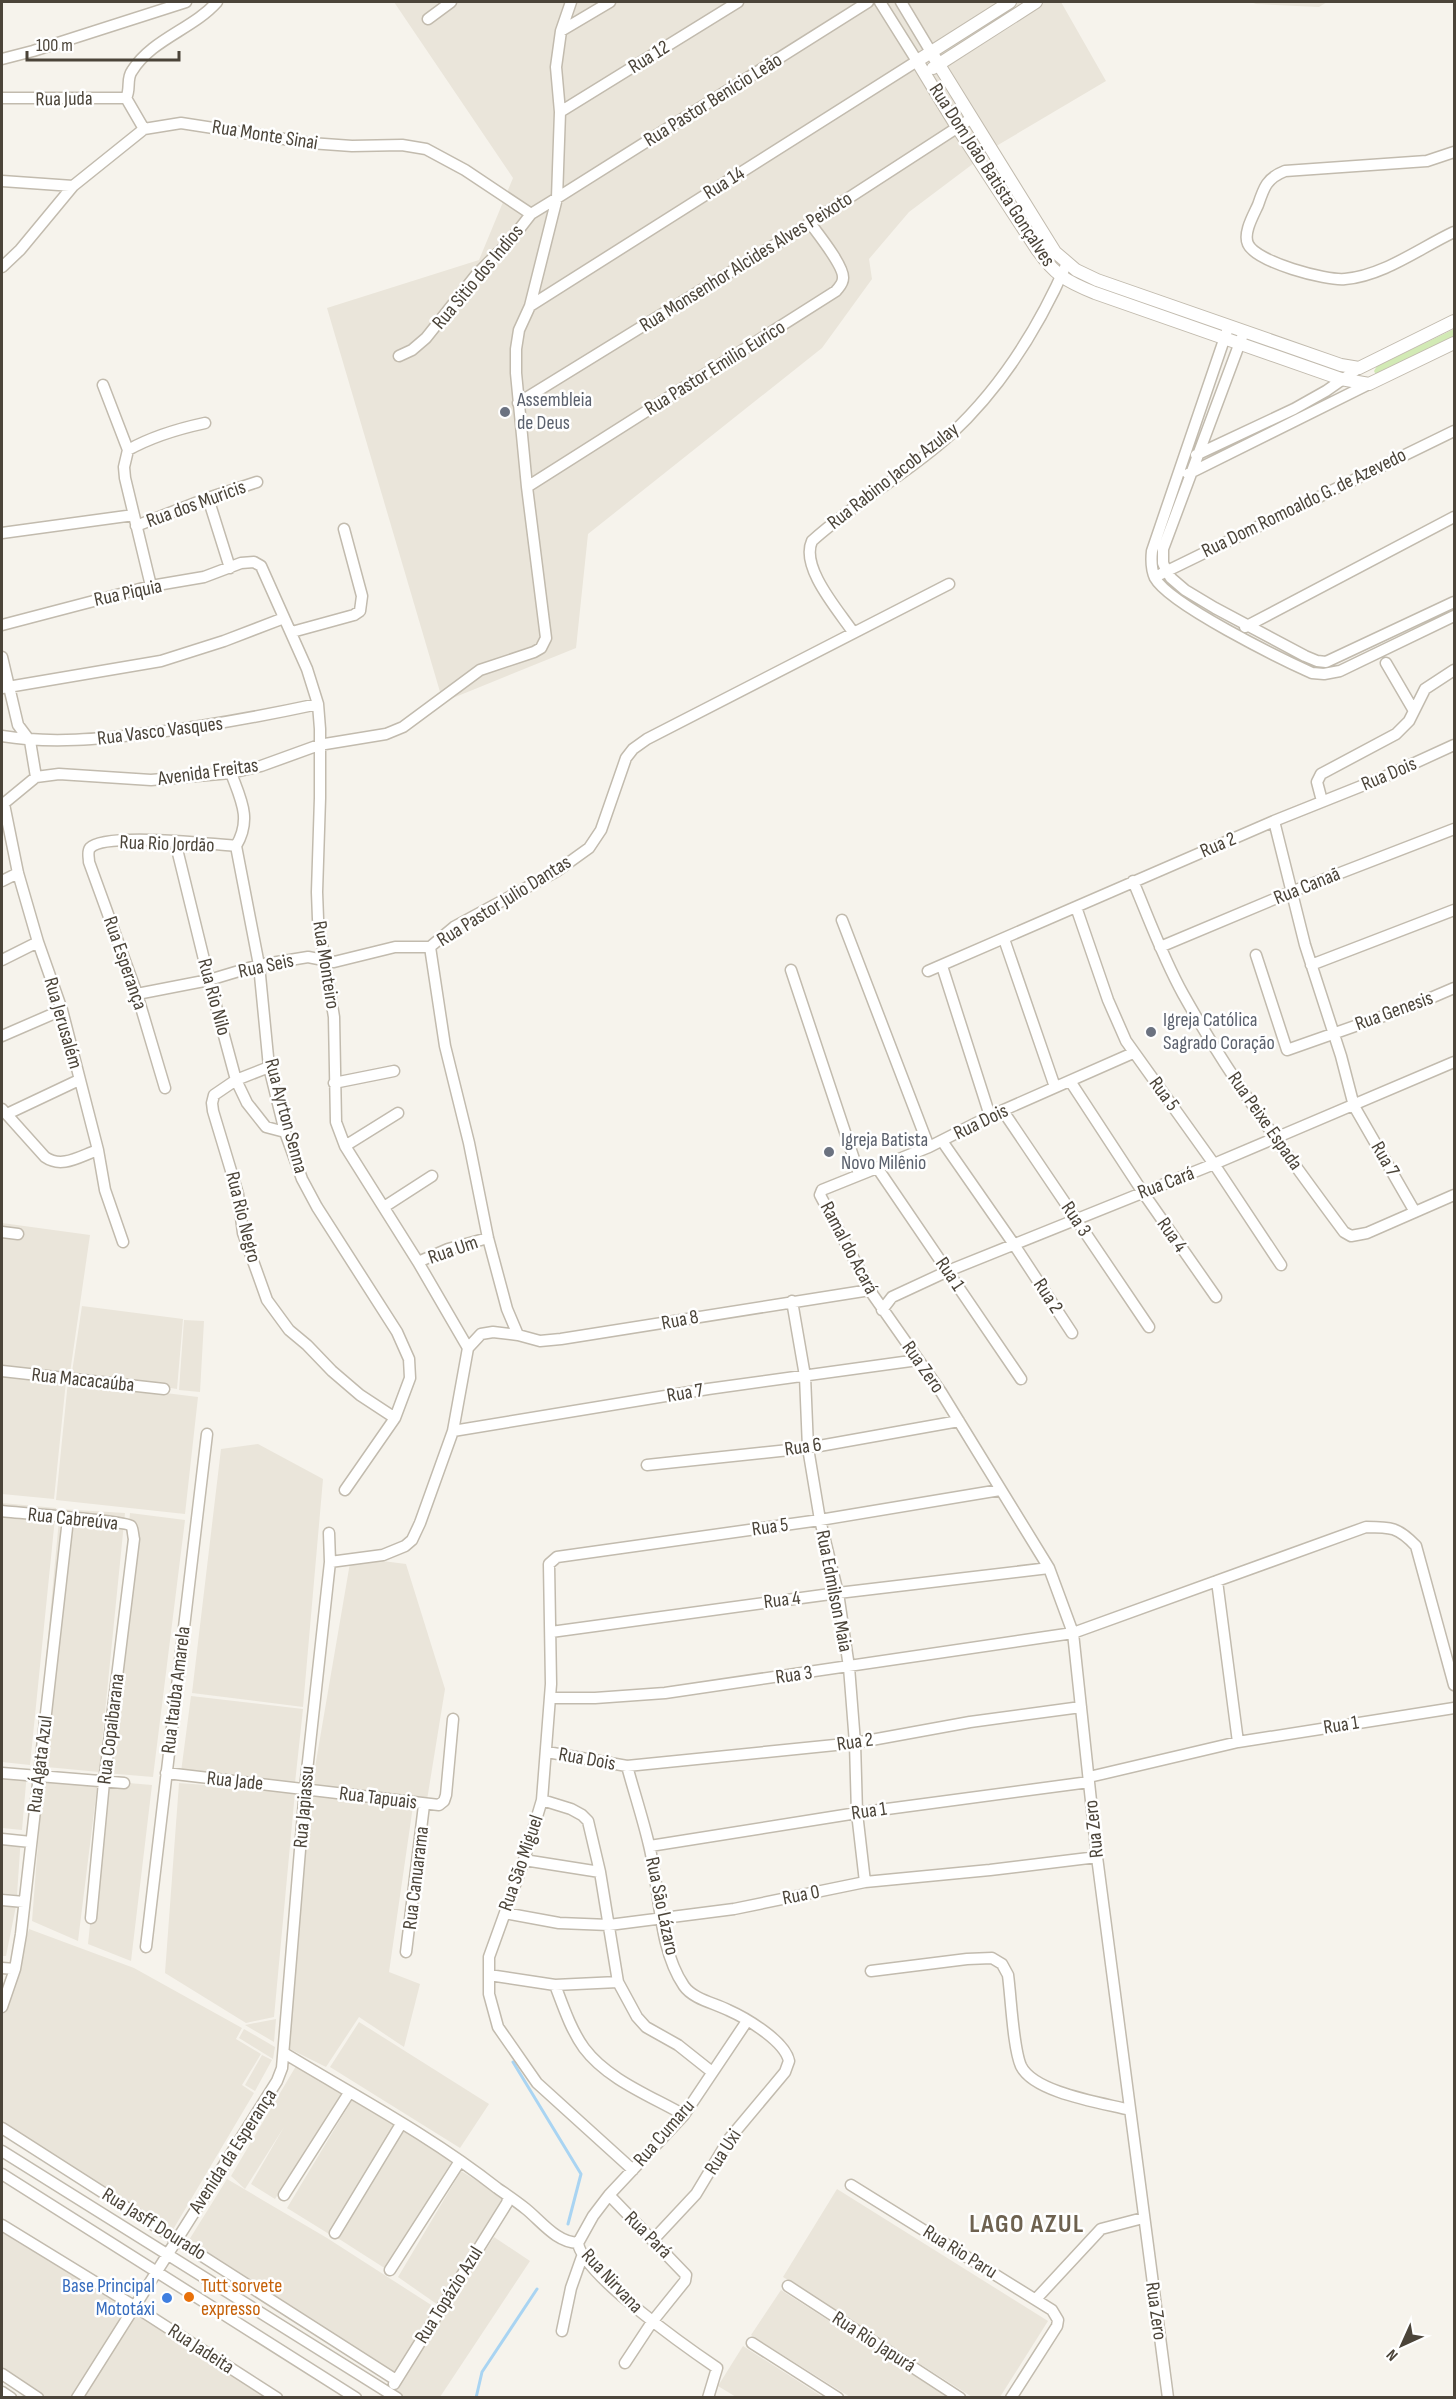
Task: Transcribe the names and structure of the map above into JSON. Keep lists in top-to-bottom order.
{
  "streets": {
    "street": [
      "Rua 12",
      "Rua Juda",
      "Rua Pastor Benício Leão",
      "Rua Monte Sinai",
      "Rua Dom João Batista Gonçalves",
      "Rua 14",
      "Rua Monsenhor Alcides Alves Peixoto",
      "Rua Sitio dos Indios",
      "Rua Pastor Emilio Eurico",
      "Rua Rabino Jacob Azulay",
      "Rua Dom Romoaldo G. de Azevedo",
      "Rua dos Muricis",
      "Rua Piquia",
      "Rua Vasco Vasques",
      "Avenida Freitas",
      "Rua Dois",
      "Rua Rio Jordão",
      "Rua 2",
      "Rua Canaã",
      "Rua Pastor Julio Dantas",
      "Rua Esperança",
      "Rua Monteiro",
      "Rua Seis",
      "Rua Rio Nilo",
      "Rua Genesis",
      "Rua Jerusalém",
      "Rua 5",
      "Rua Ayrton Senna",
      "Rua Peixe Espada",
      "Rua 7",
      "Rua Cará",
      "Rua Rio Negro",
      "Rua 3",
      "Rua 4",
      "Ramal do Acará",
      "Rua Um",
      "Rua 1",
      "Rua 8",
      "Rua Zero",
      "Rua Macacaúba",
      "Rua 6",
      "Rua Cabreúva",
      "Rua Edmilson Maia",
      "Rua Itaúba Amarela",
      "Rua Copaibarana",
      "Rua Ágata Azul",
      "Rua Jade",
      "Rua Tapuais",
      "Rua Japiassu",
      "Rua São Miguel",
      "Rua Canuarama",
      "Rua 0",
      "Rua São Lázaro",
      "Rua Cumaru",
      "Avenida da Esperança",
      "Rua Uxi",
      "Rua Jasff Dourado",
      "Rua Pará",
      "Rua Rio Paru",
      "Rua Nirvana",
      "Rua Topázio Azul",
      "Rua Rio Japurá",
      "Rua Jadeita"
    ]
  },
  "crossings": [
    ["Rua Pastor Benício Leão", "Rua Sitio dos Indios"],
    ["Rua Monte Sinai", "Rua Sitio dos Indios"],
    ["Rua Dom João Batista Gonçalves", "Rua 14"],
    ["Rua Dom João Batista Gonçalves", "Rua Monsenhor Alcides Alves Peixoto"],
    ["Rua Dom João Batista Gonçalves", "Rua Rabino Jacob Azulay"],
    ["Rua Monsenhor Alcides Alves Peixoto", "Rua Pastor Emilio Eurico"],
    ["Rua Pastor Emilio Eurico", "Avenida Freitas"],
    ["Rua Rabino Jacob Azulay", "Rua Pastor Julio Dantas"],
    ["Rua Piquia", "Rua Monteiro"],
    ["Rua Vasco Vasques", "Rua Monteiro"],
    ["Avenida Freitas", "Rua Monteiro"],
    ["Avenida Freitas", "Rua Ayrton Senna"],
    ["Rua Dois", "Rua 2"],
    ["Rua Dois", "Rua 5"],
    ["Rua Dois", "Rua 3"],
    ["Rua Dois", "Rua 4"],
    ["Rua Dois", "Ramal do Acará"],
    ["Rua Dois", "Rua 1"],
    ["Rua Dois", "Rua São Miguel"],
    ["Rua Dois", "Rua São Lázaro"],
    ["Rua Rio Jordão", "Rua Esperança"],
    ["Rua Rio Jordão", "Rua Rio Nilo"],
    ["Rua Rio Jordão", "Rua Ayrton Senna"],
    ["Rua 2", "Rua 5"],
    ["Rua 2", "Rua Peixe Espada"],
    ["Rua 2", "Rua 7"],
    ["Rua 2", "Rua Cará"],
    ["Rua 2", "Rua Zero"],
    ["Rua 2", "Rua Edmilson Maia"],
    ["Rua 2", "Rua São Lázaro"],
    ["Rua Canaã", "Rua Peixe Espada"],
    ["Rua Canaã", "Rua 7"],
    ["Rua Pastor Julio Dantas", "Rua Seis"],
    ["Rua Pastor Julio Dantas", "Rua Um"],
    ["Rua Pastor Julio Dantas", "Rua 8"],
    ["Rua Esperança", "Rua Seis"],
    ["Rua Monteiro", "Rua Seis"],
    ["Rua Monteiro", "Rua Um"],
    ["Rua Seis", "Rua Rio Nilo"],
    ["Rua Seis", "Rua Ayrton Senna"],
    ["Rua Rio Nilo", "Rua Ayrton Senna"],
    ["Rua Rio Nilo", "Rua Rio Negro"],
    ["Rua Genesis", "Rua 7"],
    ["Rua 5", "Rua Cará"],
    ["Rua 5", "Rua Zero"],
    ["Rua 5", "Rua Edmilson Maia"],
    ["Rua 5", "Rua São Miguel"],
    ["Rua Ayrton Senna", "Rua Rio Negro"],
    ["Rua Peixe Espada", "Rua 7"],
    ["Rua Peixe Espada", "Rua Cará"],
    ["Rua 7", "Rua Cará"],
    ["Rua 7", "Rua Zero"],
    ["Rua 7", "Rua Edmilson Maia"],
    ["Rua Cará", "Rua 3"],
    ["Rua Cará", "Rua 4"],
    ["Rua Cará", "Ramal do Acará"],
    ["Rua Cará", "Rua 1"],
    ["Rua Cará", "Rua 8"],
    ["Rua Cará", "Rua Zero"],
    ["Rua 3", "Rua Zero"],
    ["Rua 3", "Rua Edmilson Maia"],
    ["Rua 3", "Rua São Miguel"],
    ["Rua 4", "Rua Zero"],
    ["Rua 4", "Rua Edmilson Maia"],
    ["Rua 4", "Rua São Miguel"],
    ["Ramal do Acará", "Rua 8"],
    ["Ramal do Acará", "Rua Zero"],
    ["Rua 1", "Rua Zero"],
    ["Rua 1", "Rua Edmilson Maia"],
    ["Rua 1", "Rua São Lázaro"],
    ["Rua 8", "Rua Edmilson Maia"],
    ["Rua Zero", "Rua 6"],
    ["Rua Zero", "Rua 0"],
    ["Rua 6", "Rua Edmilson Maia"],
    ["Rua Cabreúva", "Rua Copaibarana"],
    ["Rua Cabreúva", "Rua Ágata Azul"],
    ["Rua Edmilson Maia", "Rua 0"],
    ["Rua Itaúba Amarela", "Rua Jade"],
    ["Rua Jade", "Rua Tapuais"],
    ["Rua Jade", "Rua Japiassu"],
    ["Rua Tapuais", "Rua Japiassu"],
    ["Rua Tapuais", "Rua Canuarama"],
    ["Rua Japiassu", "Avenida da Esperança"],
    ["Rua Japiassu", "Rua Nirvana"],
    ["Rua São Miguel", "Rua 0"],
    ["Rua São Miguel", "Rua Cumaru"],
    ["Rua 0", "Rua São Lázaro"],
    ["Rua São Lázaro", "Rua Cumaru"],
    ["Rua São Lázaro", "Rua Uxi"],
    ["Rua Cumaru", "Rua Pará"],
    ["Rua Cumaru", "Rua Nirvana"],
    ["Avenida da Esperança", "Rua Jasff Dourado"],
    ["Avenida da Esperança", "Rua Nirvana"],
    ["Avenida da Esperança", "Rua Jadeita"],
    ["Rua Uxi", "Rua Pará"],
    ["Rua Jasff Dourado", "Rua Topázio Azul"],
    ["Rua Pará", "Rua Nirvana"],
    ["Rua Nirvana", "Rua Topázio Azul"]
  ],
  "districts": ["LAGO AZUL"],
  "places": [
    "Assembleia de Deus",
    "Igreja Católica Sagrado Coração",
    "Igreja Batista Novo Milênio",
    "Tutt sorvete expresso",
    "Base Principal Mototáxi"
  ],
  "scale_bar": "100 m",
  "north": "bottom left"
}
